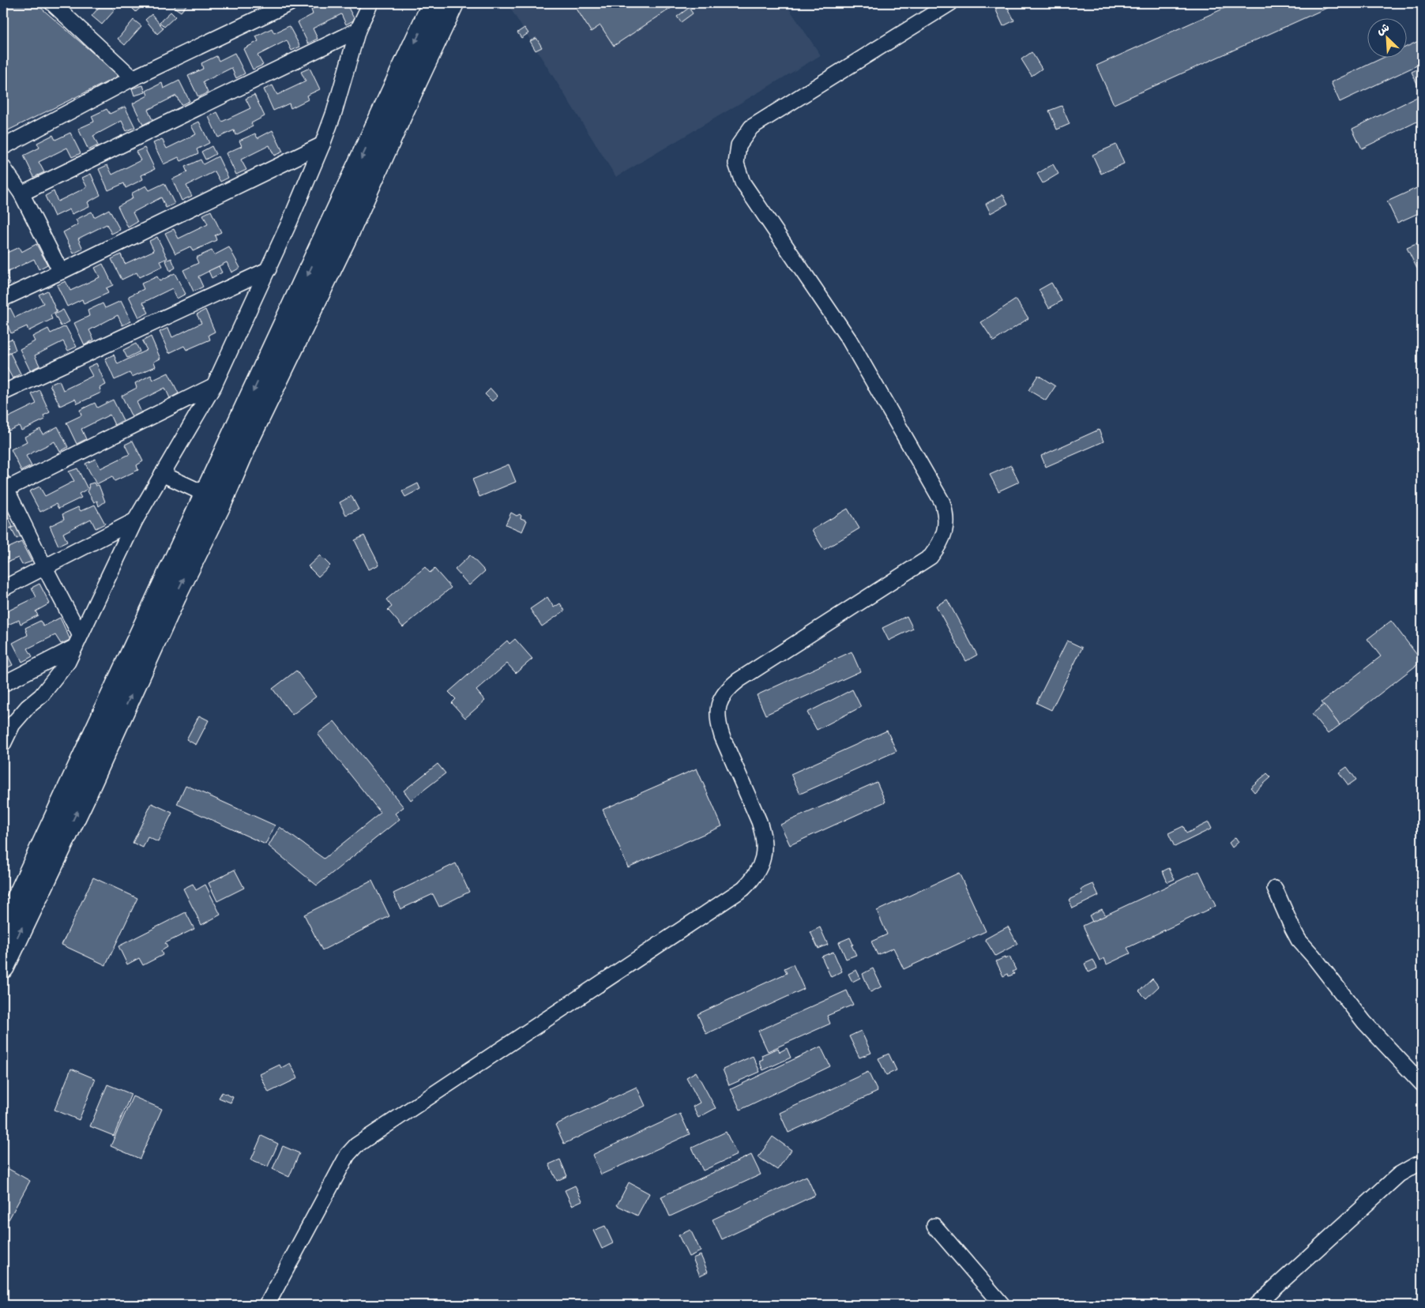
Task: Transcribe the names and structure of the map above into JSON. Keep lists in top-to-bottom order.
{
  "north": "top left"
}
